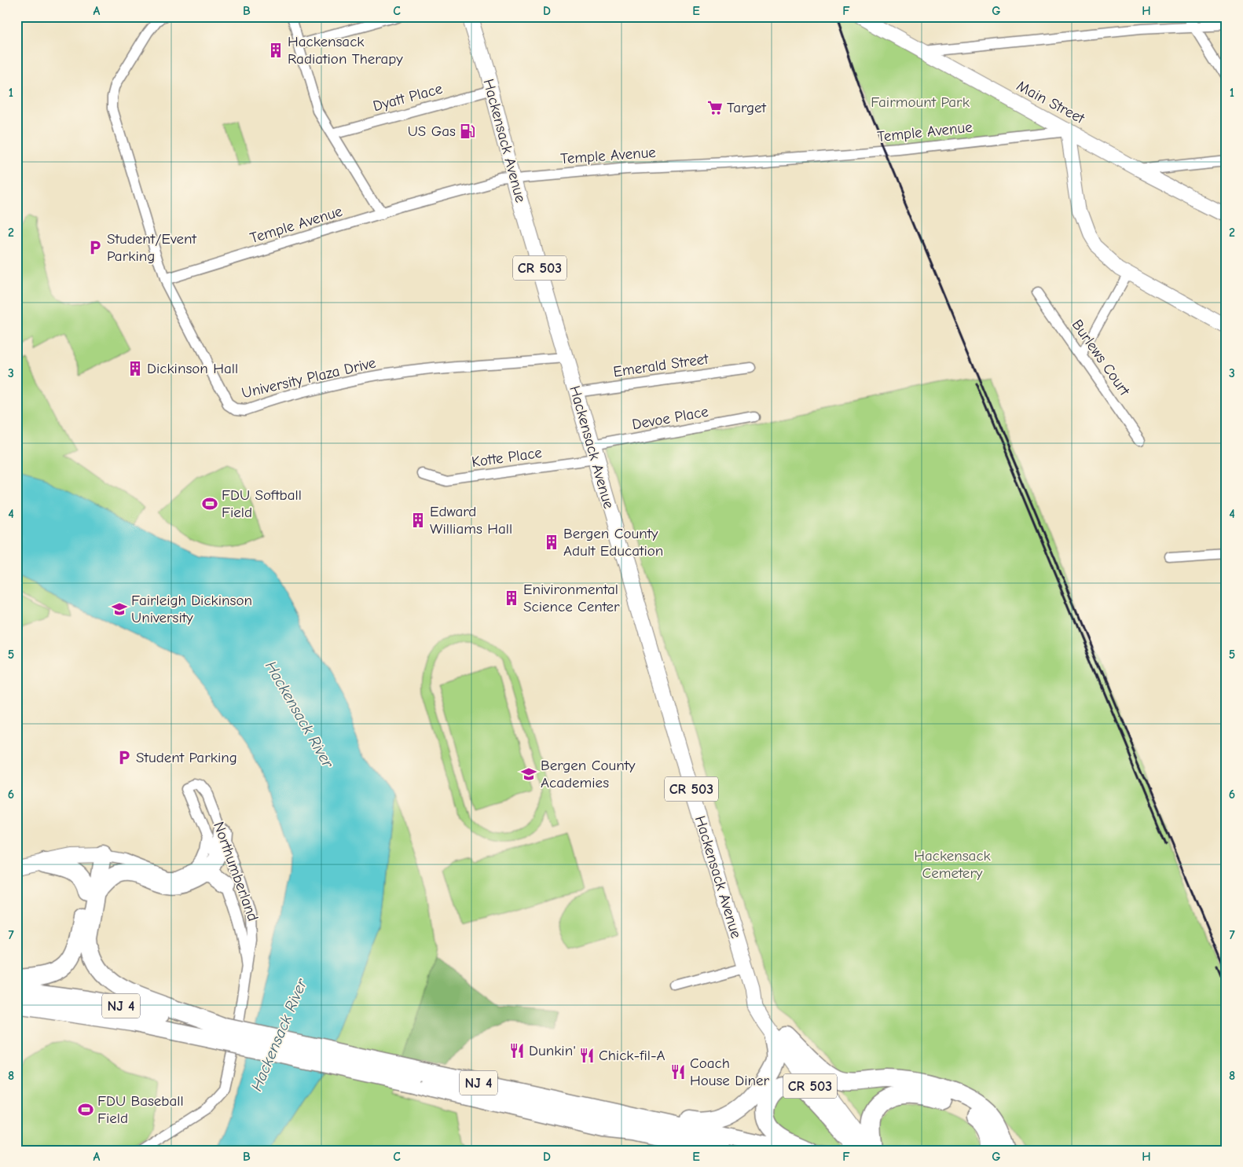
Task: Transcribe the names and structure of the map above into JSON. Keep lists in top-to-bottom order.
{
  "streets": {
    "highway": ["NJ 4"],
    "main road": ["Main Street", "Hackensack Avenue", "CR 503"],
    "street": [
      "Dyatt Place",
      "Temple Avenue",
      "Burlews Court",
      "Emerald Street",
      "University Plaza Drive",
      "Devoe Place",
      "Kotte Place",
      "Northumberland"
    ]
  },
  "crossings": [
    ["Dyatt Place", "Hackensack Avenue"],
    ["Main Street", "Temple Avenue"],
    ["Temple Avenue", "Hackensack Avenue"],
    ["Temple Avenue", "University Plaza Drive"],
    ["Hackensack Avenue", "Emerald Street"],
    ["Hackensack Avenue", "University Plaza Drive"],
    ["Hackensack Avenue", "Devoe Place"],
    ["Hackensack Avenue", "Kotte Place"],
    ["Devoe Place", "Kotte Place"]
  ],
  "water": ["Hackensack River"],
  "parks": ["Fairmount Park", "Hackensack Cemetery"],
  "places": {
    "building": [
      "Hackensack Radiation Therapy",
      "Dickinson Hall",
      "Edward Williams Hall",
      "Bergen County Adult Education",
      "Enivironmental Science Center"
    ],
    "supermarket": ["Target"],
    "fuel station": ["US Gas"],
    "parking": ["Student/Event Parking", "Student Parking"],
    "sports": ["FDU Softball Field", "FDU Baseball Field"],
    "school or university": ["Fairleigh Dickinson University", "Bergen County Academies"],
    "restaurant": ["Dunkin'", "Chick-fil-A", "Coach House Diner"]
  },
  "grid": {
    "columns": [
      "A",
      "B",
      "C",
      "D",
      "E",
      "F",
      "G",
      "H"
    ],
    "rows": [
      "1",
      "2",
      "3",
      "4",
      "5",
      "6",
      "7",
      "8"
    ]
  }
}
